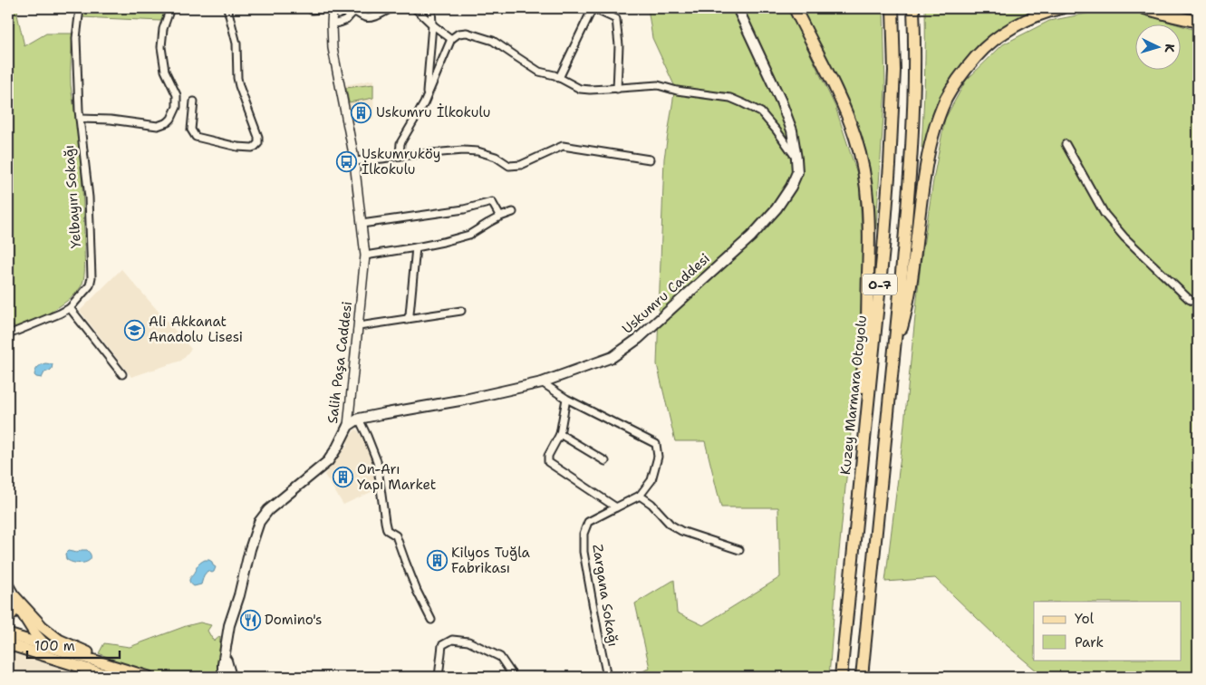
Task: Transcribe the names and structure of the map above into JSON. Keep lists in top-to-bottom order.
{
  "streets": {
    "highway": ["O-7", "Kuzey Marmara Otoyolu"],
    "main road": ["Uskumru Caddesi", "Salih Paşa Caddesi"],
    "street": ["Yelbayırı Sokağı", "Zargana Sokağı"]
  },
  "crossings": [
    ["Uskumru Caddesi", "Salih Paşa Caddesi"]
  ],
  "places": {
    "building": ["Uskumru İlkokulu", "On-Arı Yapı Market", "Kilyos Tuğla Fabrikası"],
    "bus stop": ["Uskumruköy İlkokulu"],
    "school or university": ["Ali Akkanat Anadolu Lisesi"],
    "restaurant": ["Domino's"]
  },
  "legend": ["Yol", "Park"],
  "scale_bar": "100 m",
  "north": "right"
}
